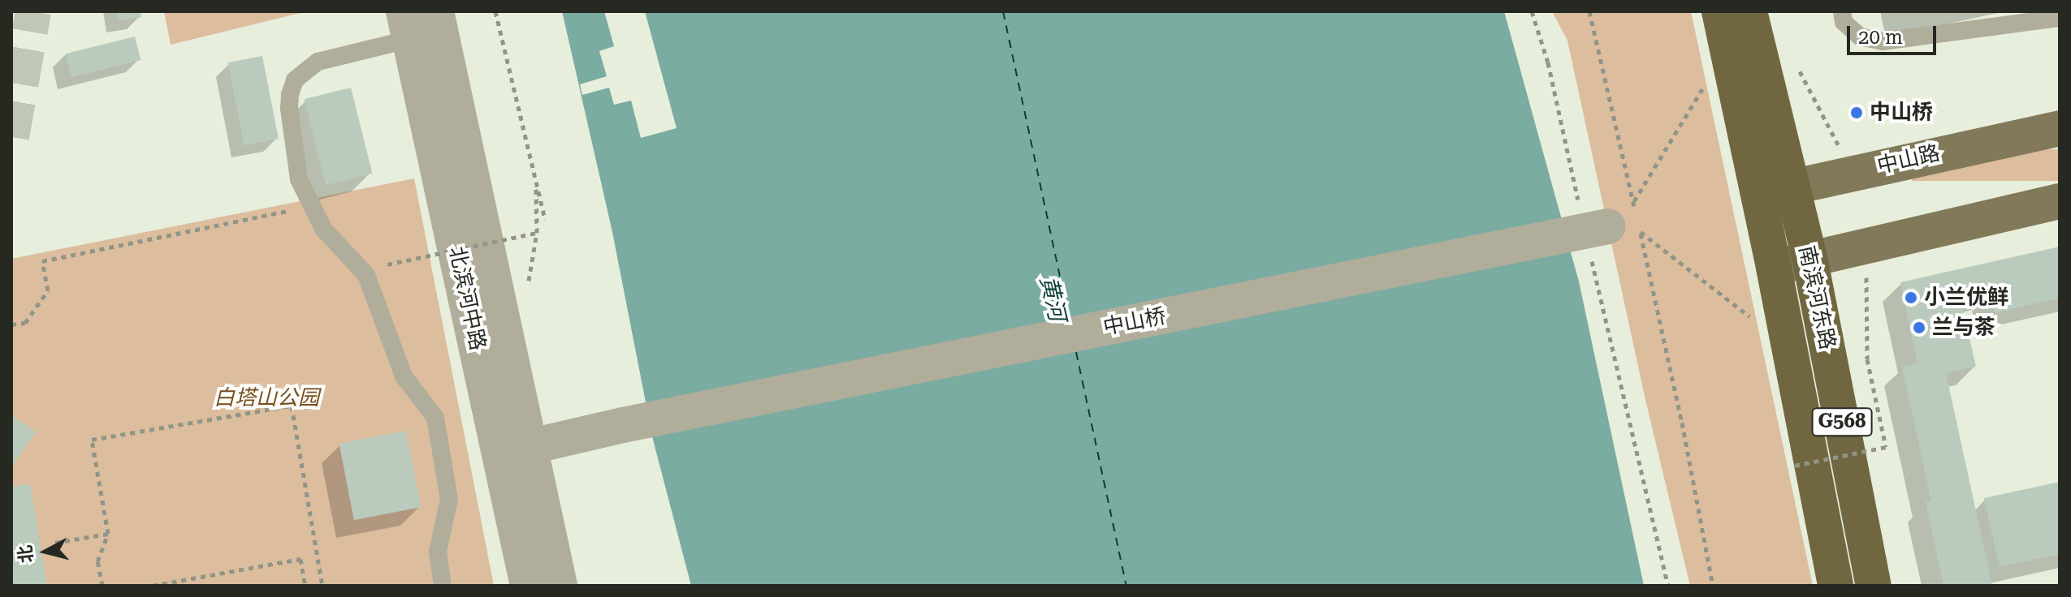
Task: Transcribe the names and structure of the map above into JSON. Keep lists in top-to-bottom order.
{
  "streets": {
    "highway": ["南滨河东路", "G568"],
    "main road": ["中山路"],
    "street": ["北滨河中路", "中山桥"]
  },
  "crossings": [
    ["中山路", "南滨河东路"],
    ["北滨河中路", "中山桥"]
  ],
  "water": ["黄河"],
  "parks": ["白塔山公园"],
  "places": ["中山桥", "小兰优鲜", "兰与茶"],
  "scale_bar": "20 m",
  "north": "left"
}
